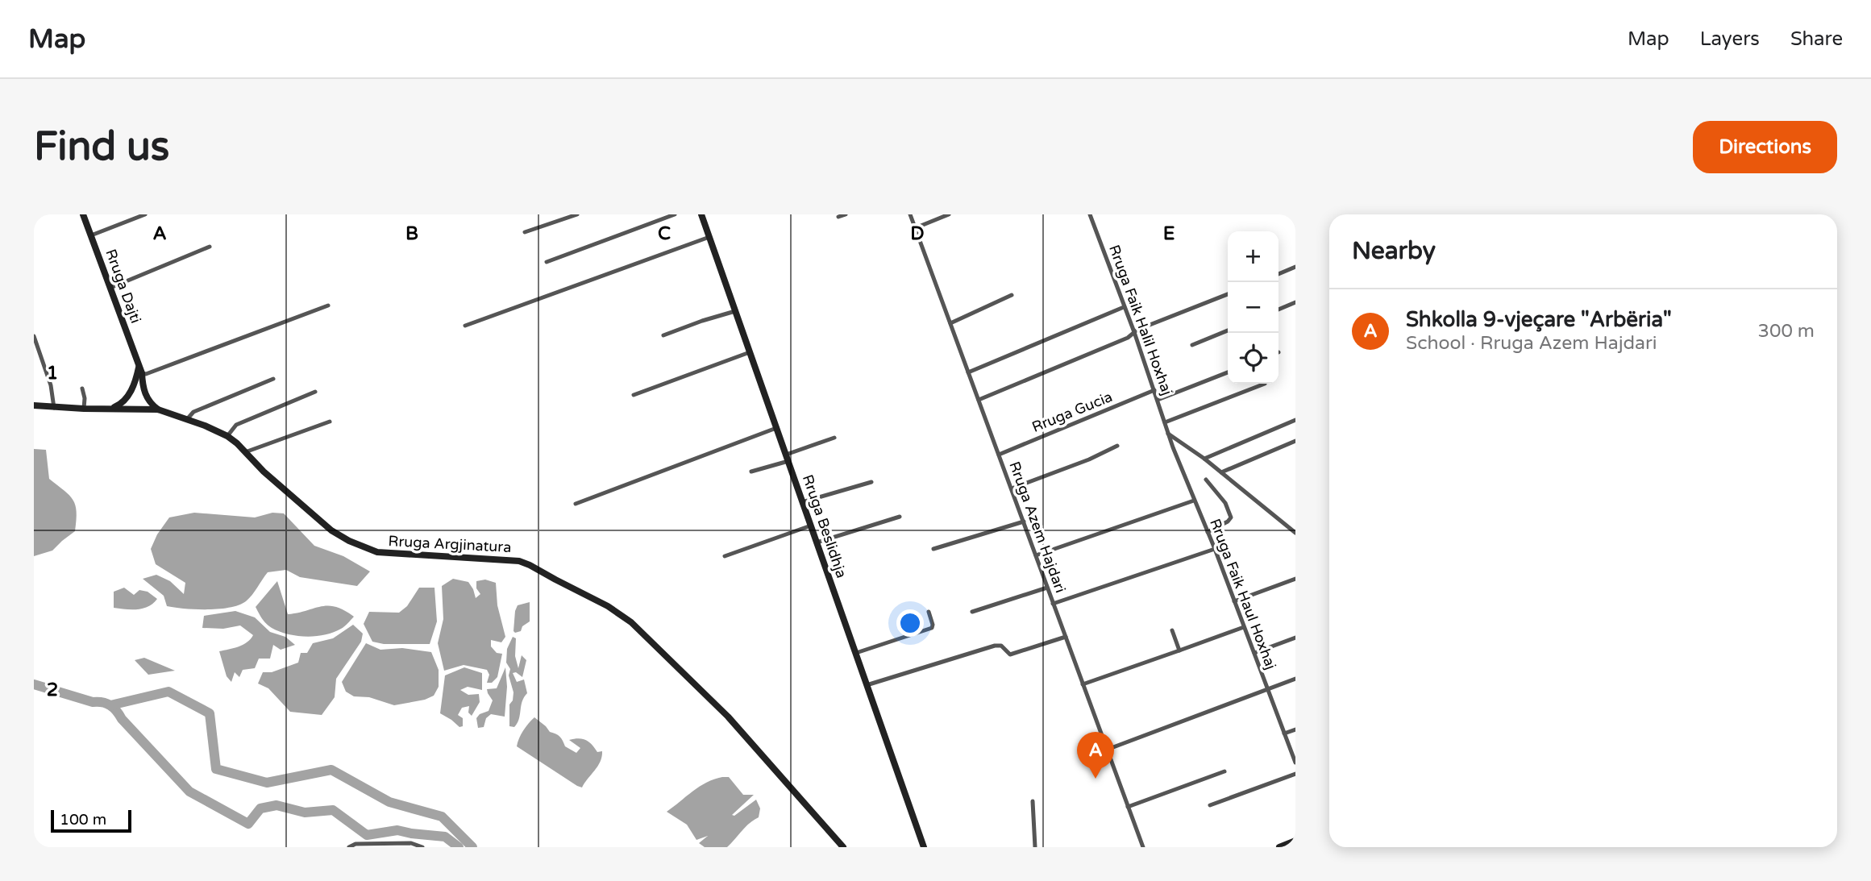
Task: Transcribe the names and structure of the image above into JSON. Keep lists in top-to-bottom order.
{
  "streets": {
    "street": [
      "Rruga Dajti",
      "Rruga Faik Halil Hoxhaj",
      "Rruga Gucia",
      "Rruga Beslidhja",
      "Rruga Azem Hajdari",
      "Rruga Argjinatura",
      "Rruga Faik Haul Hoxhaj"
    ]
  },
  "crossings": [
    ["Rruga Dajti", "Rruga Argjinatura"],
    ["Rruga Faik Halil Hoxhaj", "Rruga Gucia"],
    ["Rruga Faik Halil Hoxhaj", "Rruga Faik Haul Hoxhaj"],
    ["Rruga Gucia", "Rruga Azem Hajdari"]
  ],
  "scale_bar": "100 m",
  "page": {
    "header": "Map",
    "nav": ["Map", "Layers", "Share"],
    "buttons": "Directions",
    "title": "Find us",
    "heading": "Nearby",
    "map_buttons": ["+", "−"],
    "list": [
      {
        "mark": "A",
        "name": "Shkolla 9-vjeçare \"Arbëria\"",
        "note": "School · Rruga Azem Hajdari",
        "value": "300 m"
      }
    ],
    "pins": "A",
    "scale": "100 m"
  },
  "grid": {
    "columns": [
      "A",
      "B",
      "C",
      "D",
      "E"
    ],
    "rows": ["1", "2"]
  }
}
